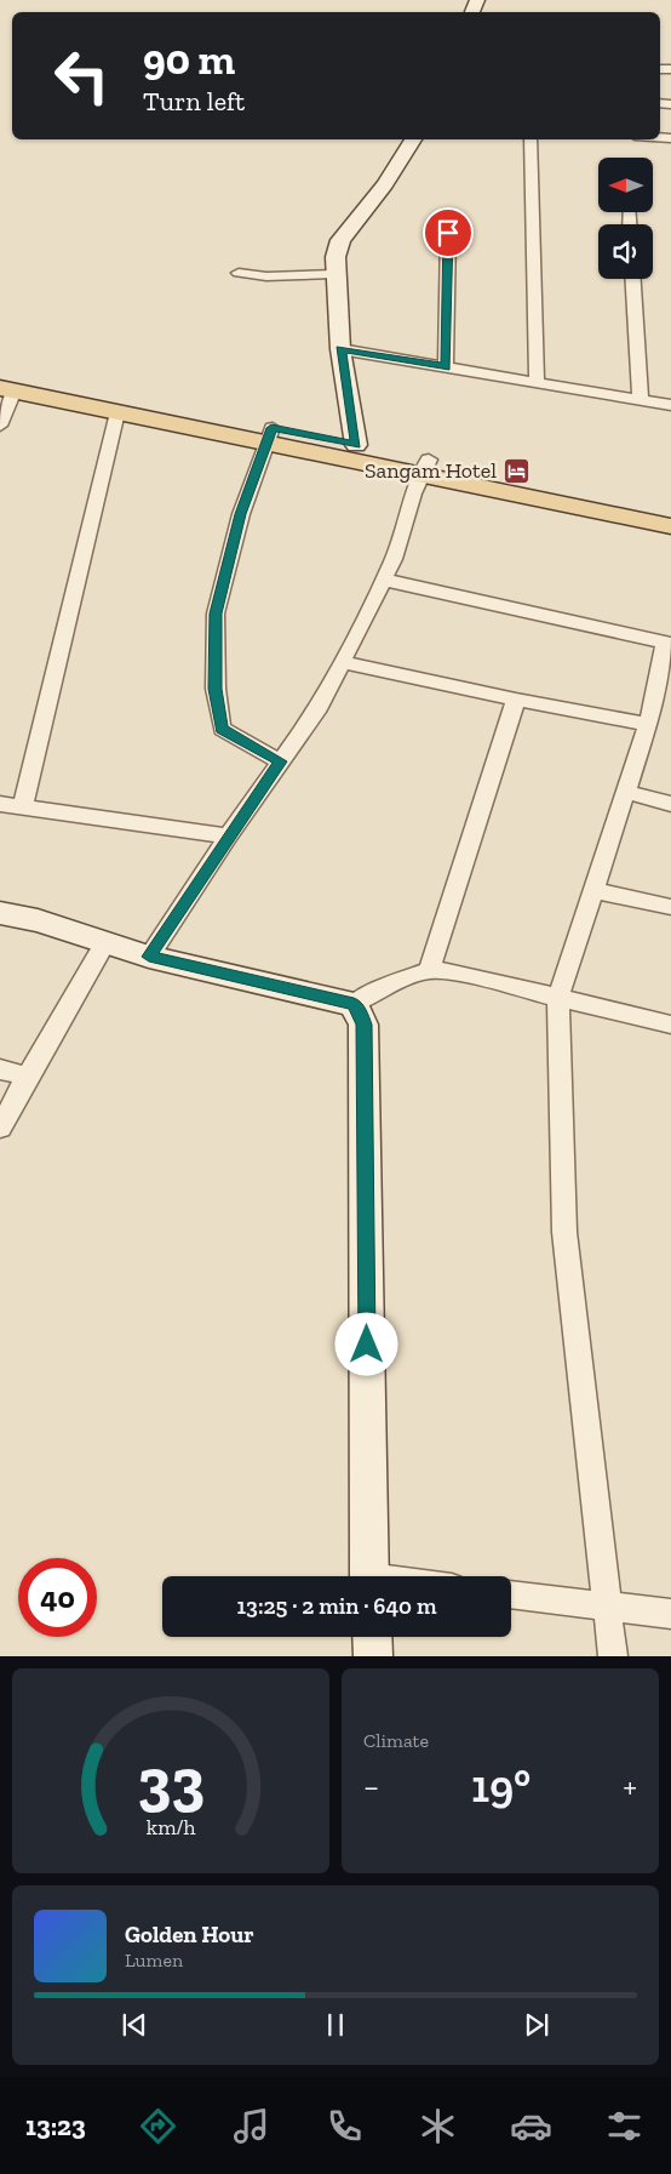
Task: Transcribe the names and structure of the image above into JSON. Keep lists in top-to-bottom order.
{
  "places": {
    "hotel": ["Sangam Hotel"]
  },
  "north": "left",
  "page": {
    "turn": ["90 m", "Turn left"],
    "limit": "40",
    "trip": "13:25 · 2 min · 640 m",
    "tile": "Climate",
    "heat": ["−", "19°", "+"],
    "song": ["Golden Hour", "Lumen"],
    "tabs": "13:23",
    "gauge": ["33", "km/h"]
  }
}
